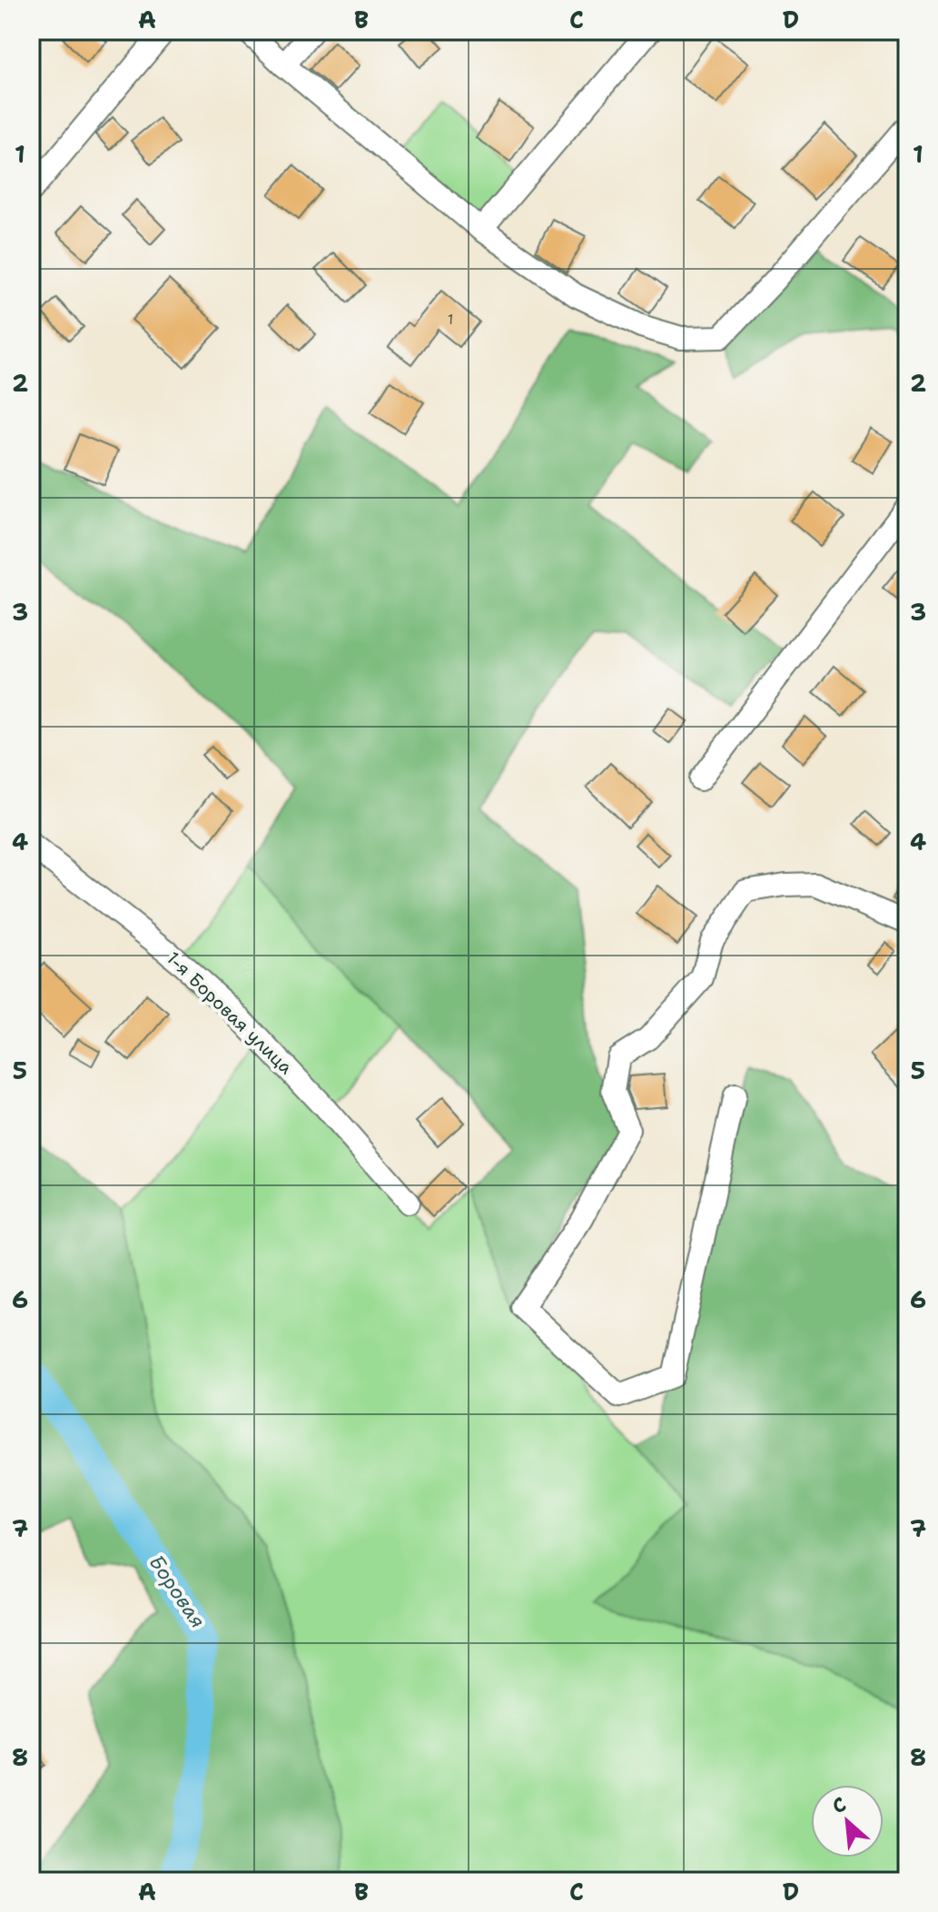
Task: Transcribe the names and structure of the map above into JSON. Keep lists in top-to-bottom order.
{
  "streets": {
    "street": ["1-я Боровая улица"]
  },
  "water": ["Боровая"],
  "house_numbers": ["1"],
  "north": "top left",
  "grid": {
    "columns": [
      "A",
      "B",
      "C",
      "D"
    ],
    "rows": [
      "1",
      "2",
      "3",
      "4",
      "5",
      "6",
      "7",
      "8"
    ]
  }
}
